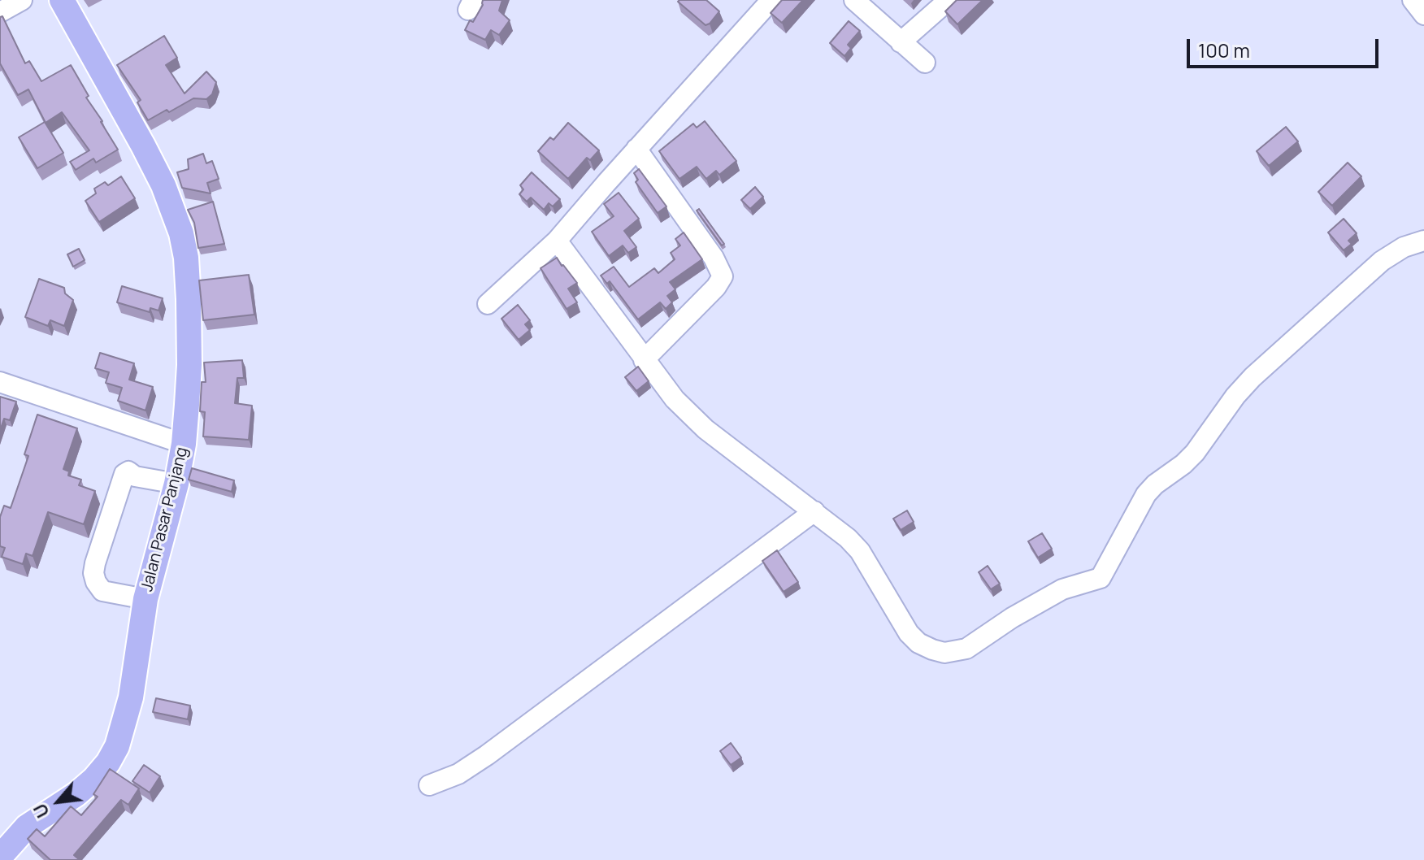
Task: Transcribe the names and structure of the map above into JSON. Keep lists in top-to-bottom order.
{
  "streets": {
    "main road": ["Jalan Pasar Panjang"]
  },
  "scale_bar": "100 m",
  "north": "bottom left"
}
